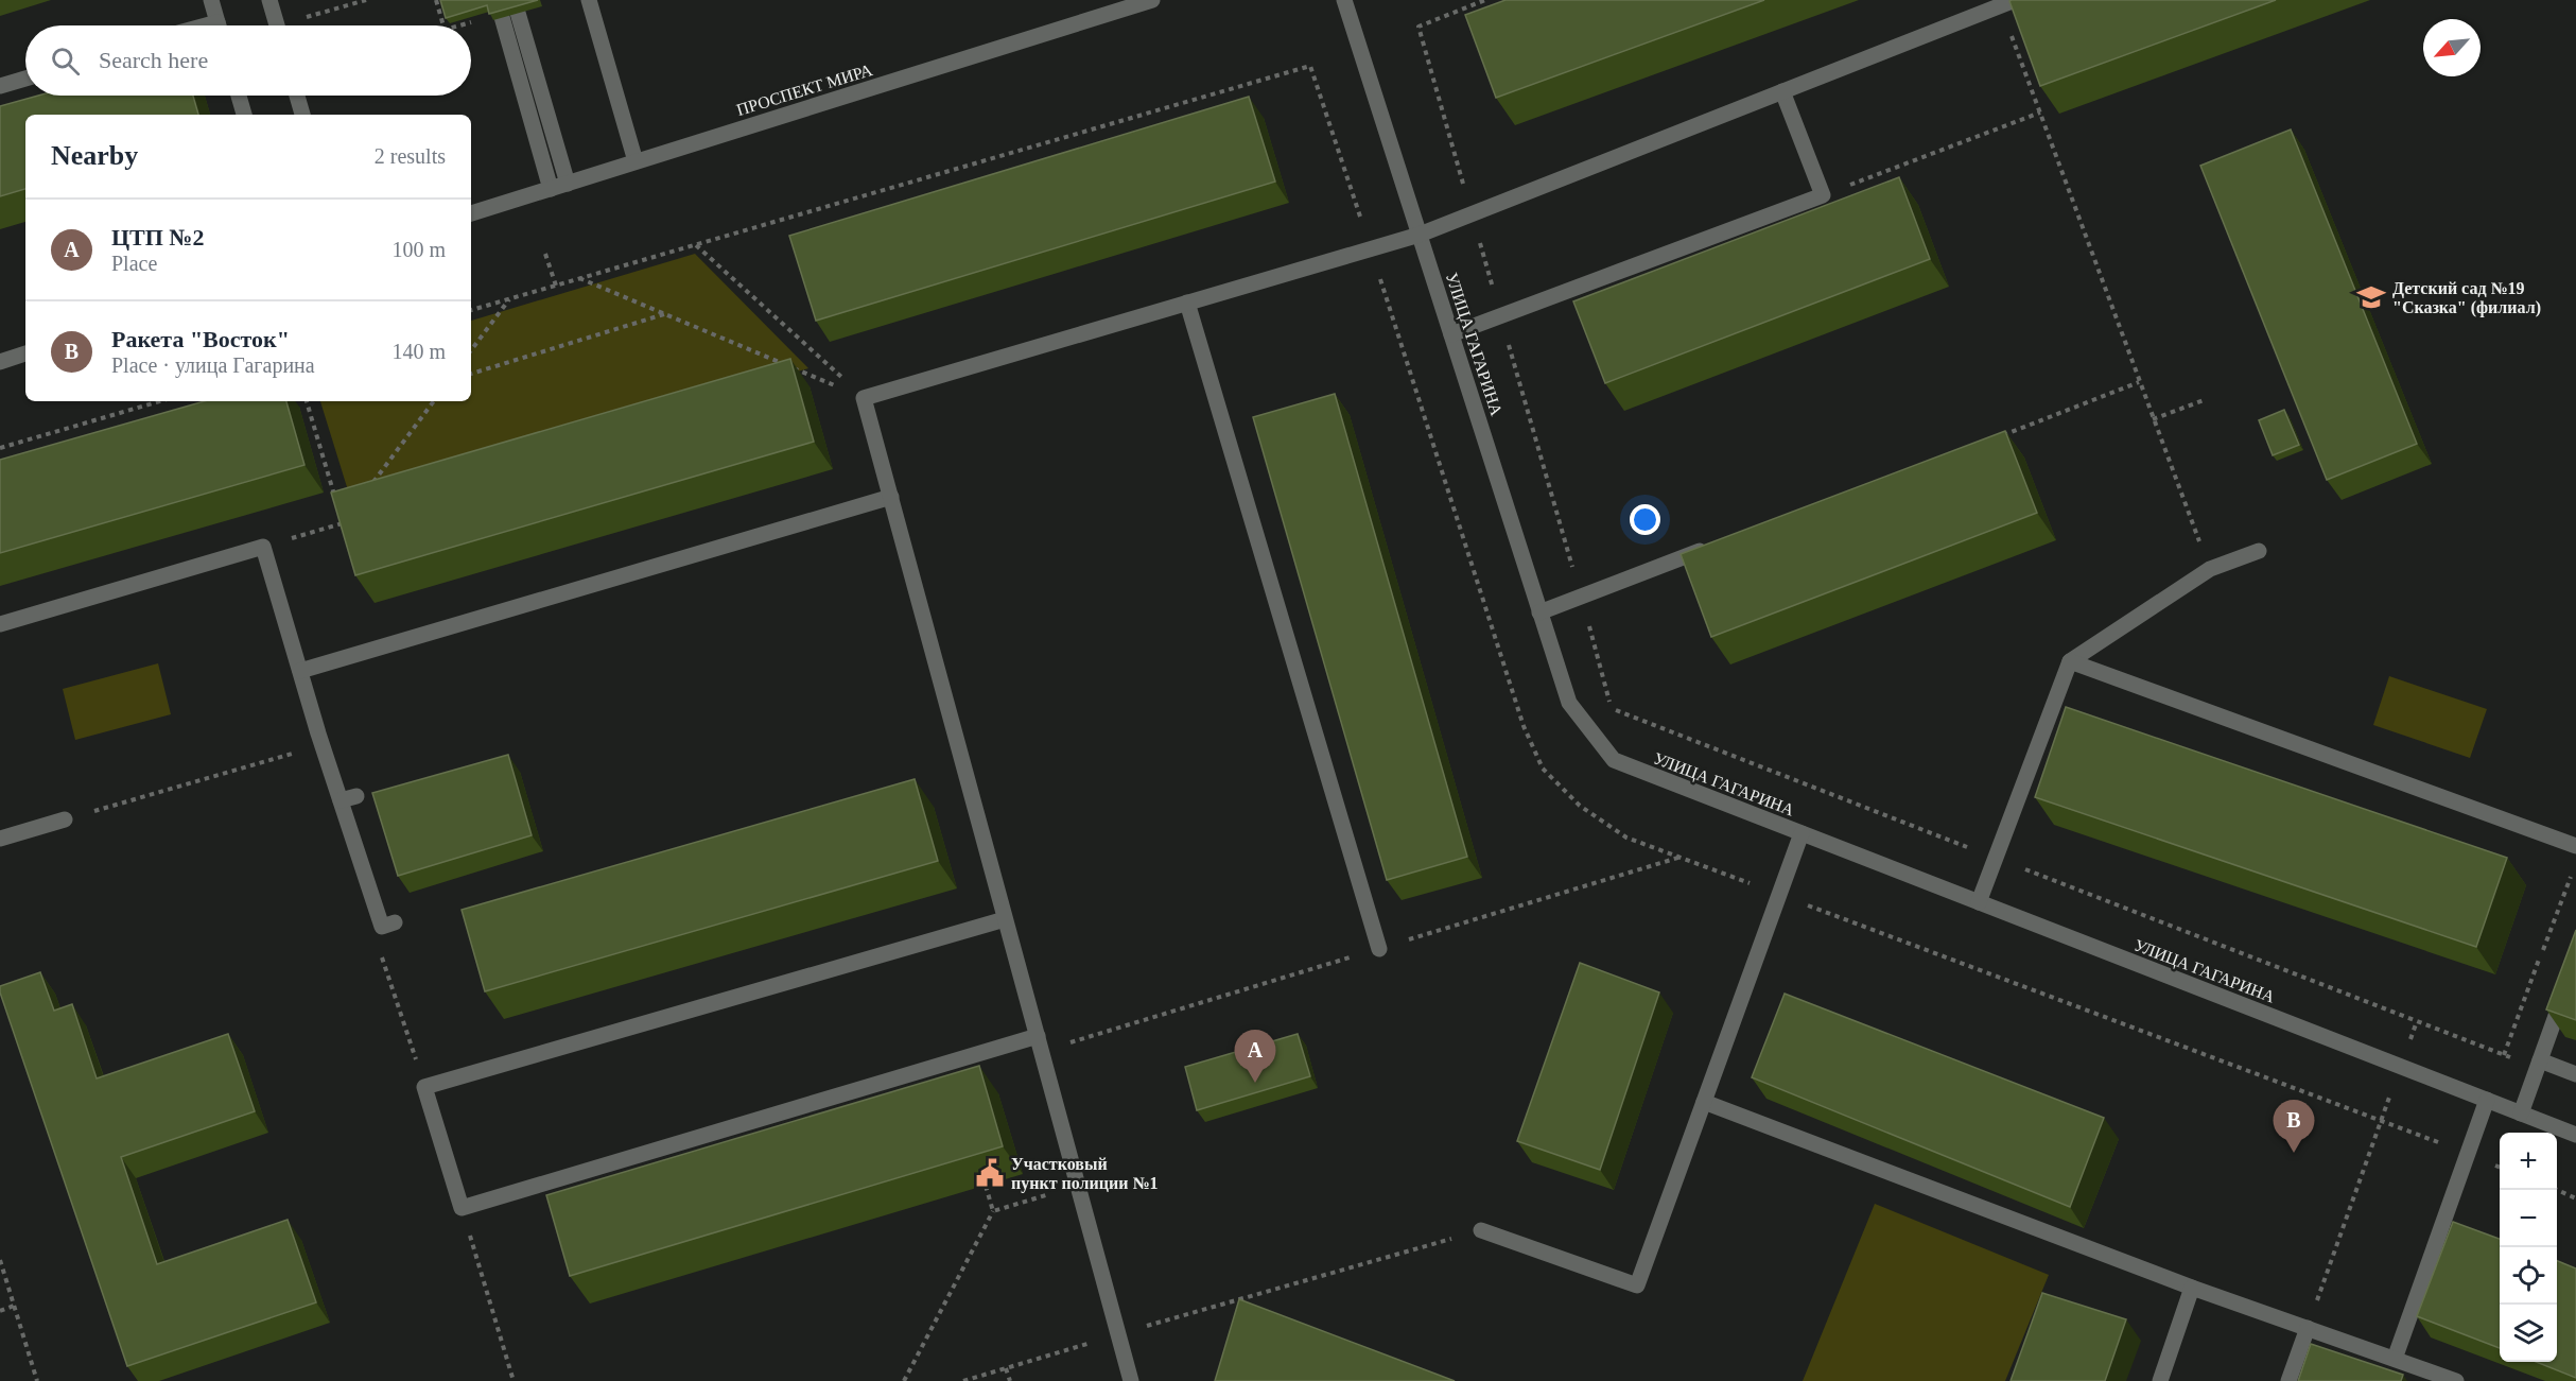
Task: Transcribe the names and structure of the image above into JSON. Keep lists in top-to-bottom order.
{
  "streets": {
    "street": ["ПРОСПЕКТ МИРА", "УЛИЦА ГАГАРИНА"]
  },
  "places": {
    "school or university": ["Детский сад №19 \"Сказка\" (филиал)"],
    "public building": ["Участковый пункт полиции №1"]
  },
  "north": "bottom left",
  "page": {
    "search": "Search here",
    "heading": ["Nearby", "2 results"],
    "list": [
      {
        "mark": "A",
        "name": "ЦТП №2",
        "note": "Place",
        "value": "100 m"
      },
      {
        "mark": "B",
        "name": "Ракета \"Восток\"",
        "note": "Place · улица Гагарина",
        "value": "140 m"
      }
    ],
    "pins": ["A", "B"],
    "map_buttons": ["+", "−"]
  }
}
